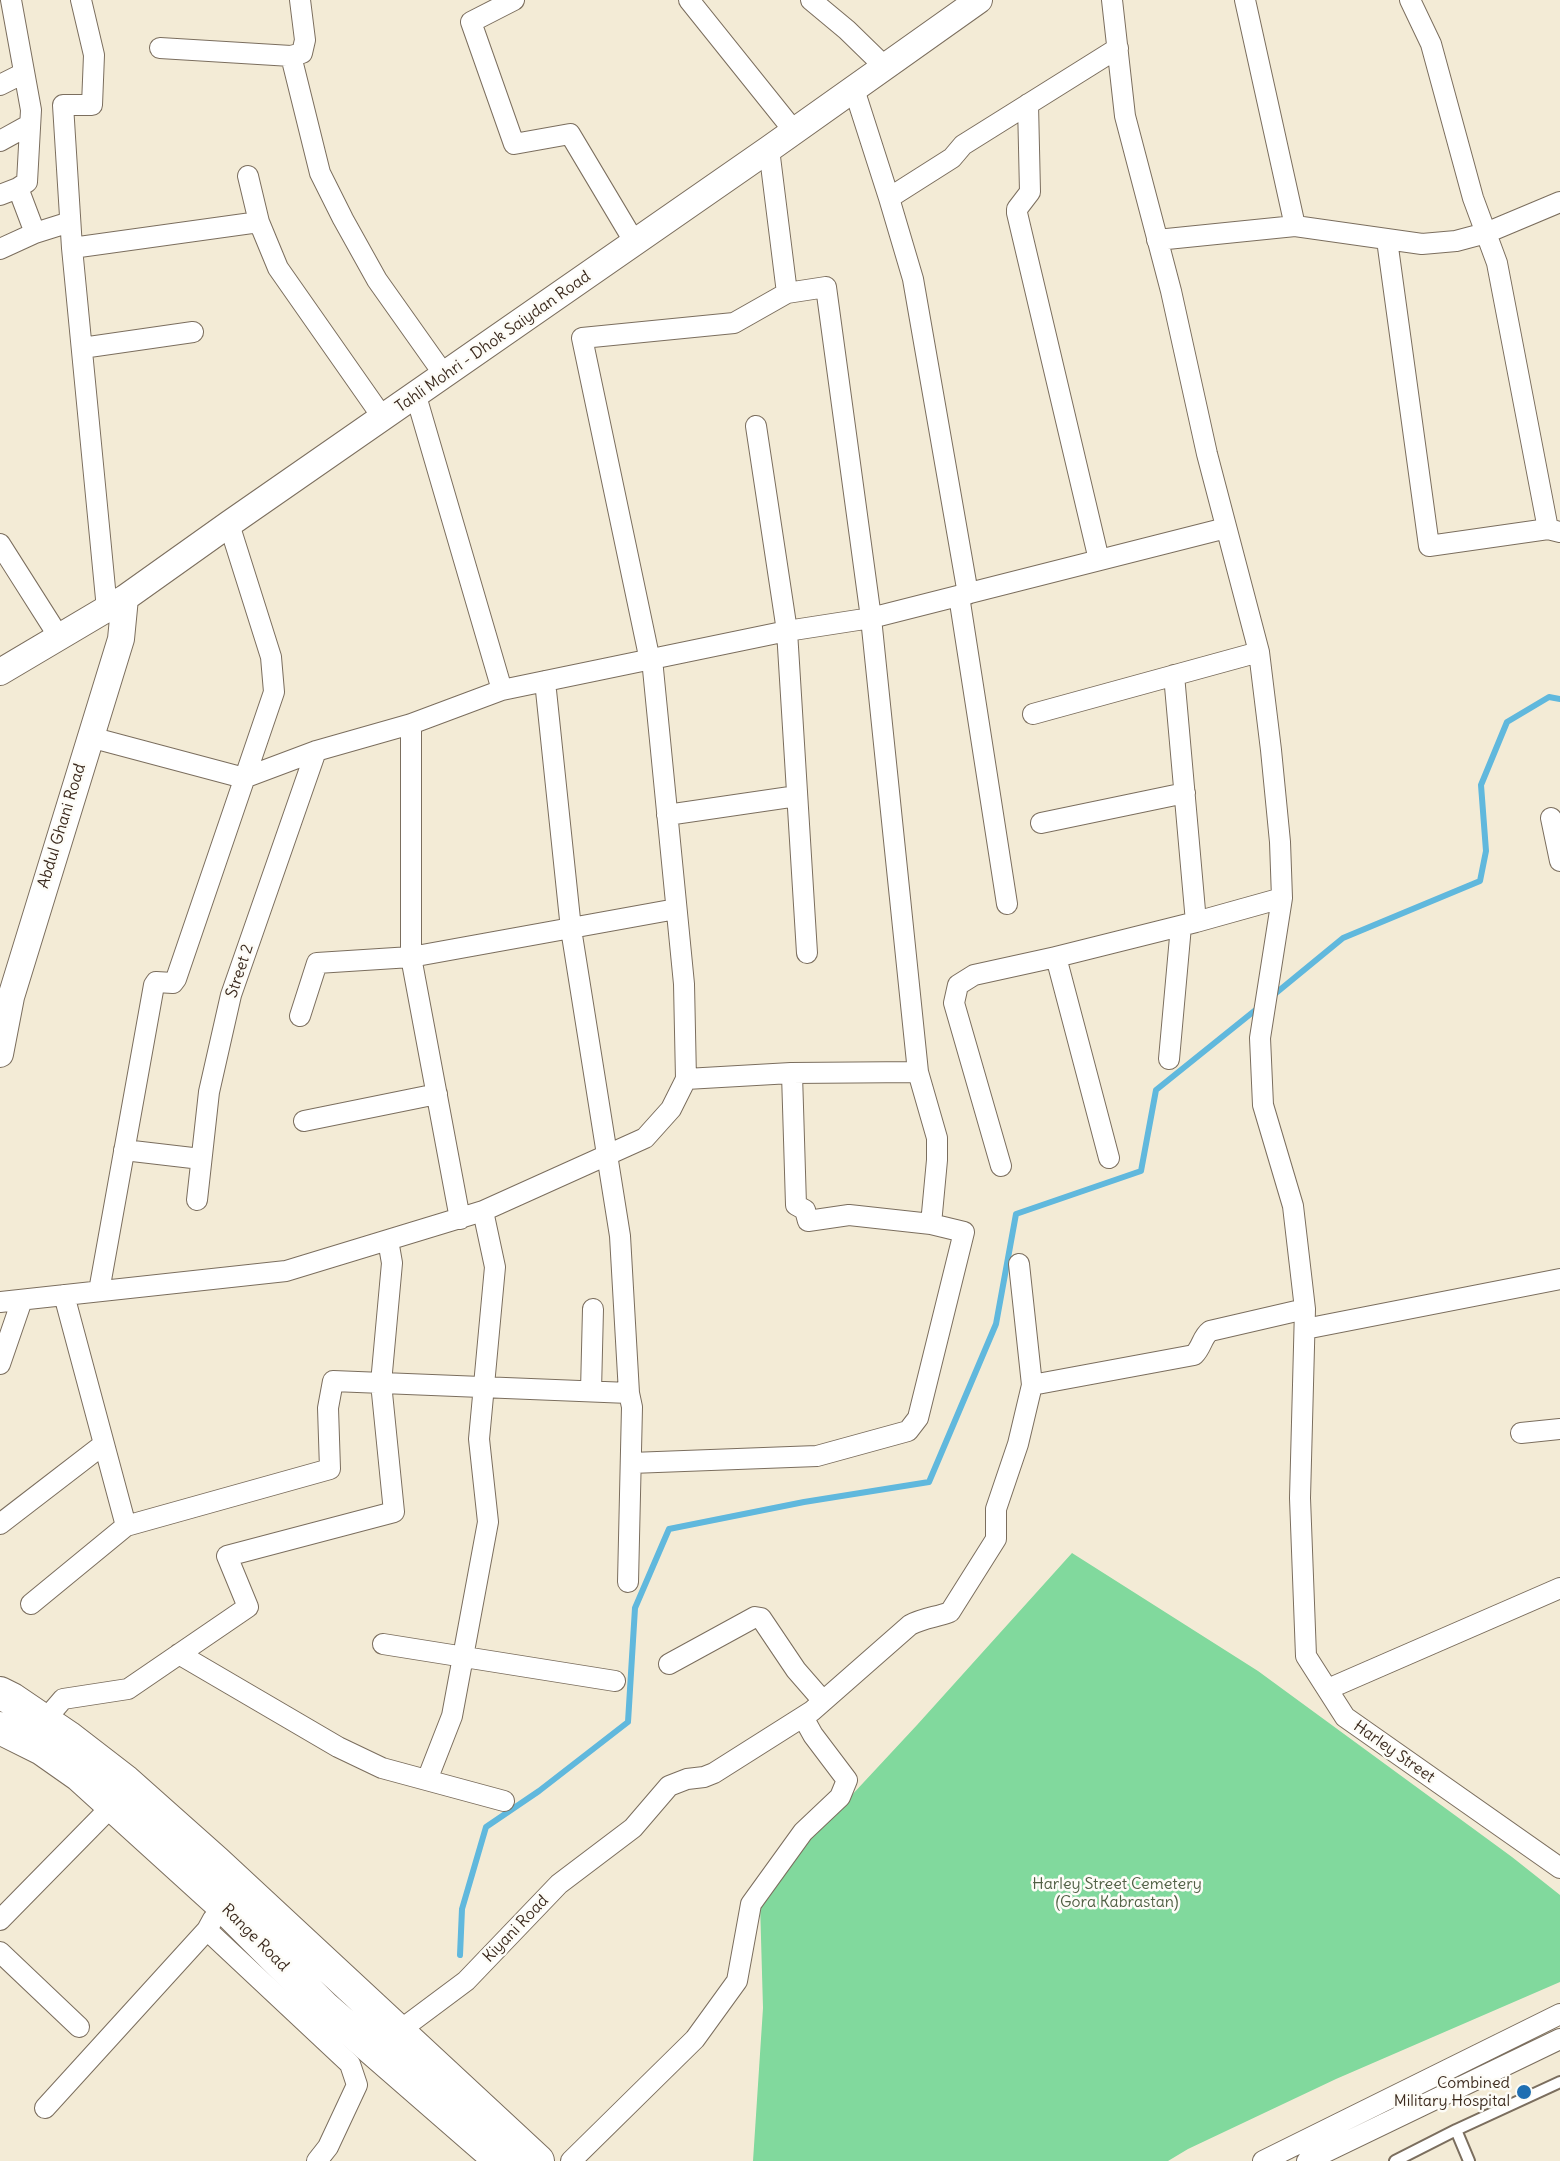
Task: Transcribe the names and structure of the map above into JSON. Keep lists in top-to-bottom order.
{
  "streets": {
    "main road": ["Range Road"],
    "street": [
      "Tahli Mohri - Dhok Saiydan Road",
      "Abdul Ghani Road",
      "Street 2",
      "Harley Street",
      "Kiyani Road"
    ]
  },
  "crossings": [
    ["Tahli Mohri - Dhok Saiydan Road", "Abdul Ghani Road"]
  ],
  "parks": ["Harley Street Cemetery (Gora Kabrastan)"],
  "places": ["Combined Military Hospital"]
}
